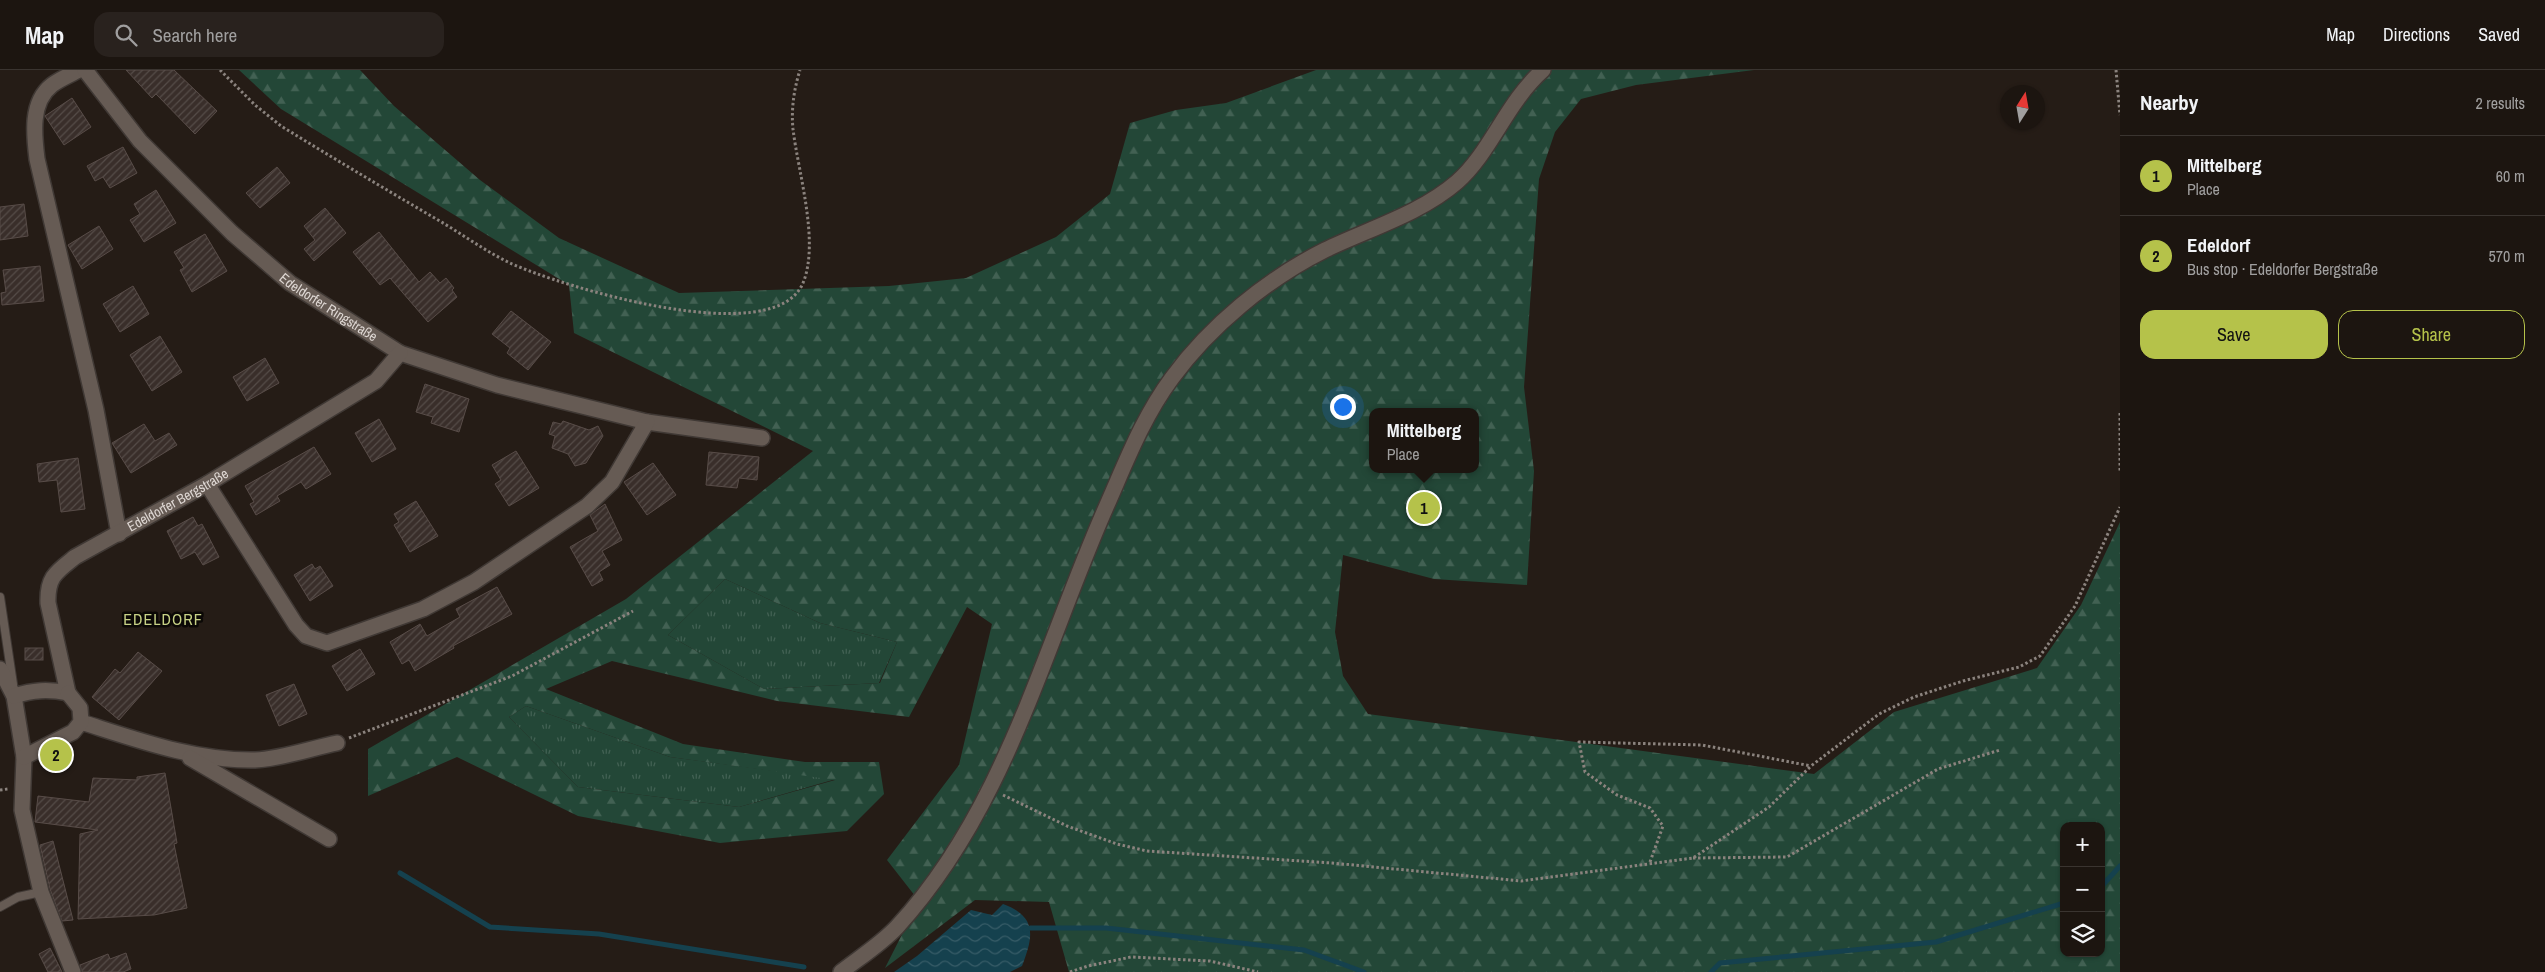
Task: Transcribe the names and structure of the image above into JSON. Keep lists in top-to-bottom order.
{
  "streets": {
    "street": ["Edeldorfer Ringstraße", "Edeldorfer Bergstraße"]
  },
  "crossings": [
    ["Edeldorfer Ringstraße", "Edeldorfer Bergstraße"]
  ],
  "districts": ["EDELDORF"],
  "north": "top",
  "page": {
    "header": "Map",
    "search": "Search here",
    "nav": ["Map", "Directions", "Saved"],
    "heading": ["Nearby", "2 results"],
    "list": [
      {
        "mark": "1",
        "name": "Mittelberg",
        "note": "Place",
        "value": "60 m"
      },
      {
        "mark": "2",
        "name": "Edeldorf",
        "note": "Bus stop · Edeldorfer Bergstraße",
        "value": "570 m"
      }
    ],
    "buttons": ["Save", "Share"],
    "popup": ["Mittelberg", "Place"],
    "pins": ["1", "2"],
    "map_buttons": ["+", "−"]
  }
}
